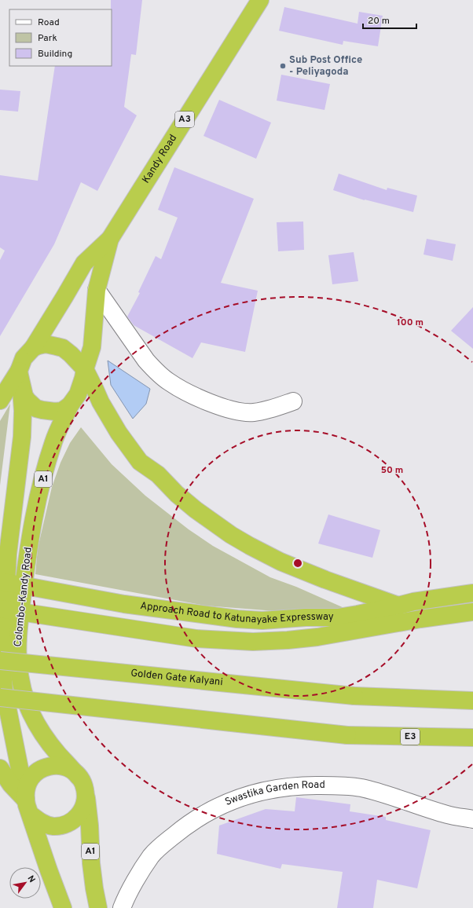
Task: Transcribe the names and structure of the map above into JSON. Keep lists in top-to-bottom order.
{
  "streets": {
    "highway": [
      "A3",
      "Kandy Road",
      "A1",
      "Colombo-Kandy Road",
      "Approach Road to Katunayake Expressway",
      "Golden Gate Kalyani",
      "E3"
    ],
    "street": ["Swastika Garden Road"]
  },
  "crossings": [
    ["Kandy Road", "Colombo-Kandy Road"],
    ["A1", "Colombo-Kandy Road"]
  ],
  "places": ["Sub Post Office - Peliyagoda"],
  "legend": ["Road", "Park", "Building"],
  "scale_bar": "20 m",
  "north": "top right",
  "rings": ["100 m", "50 m"]
}
